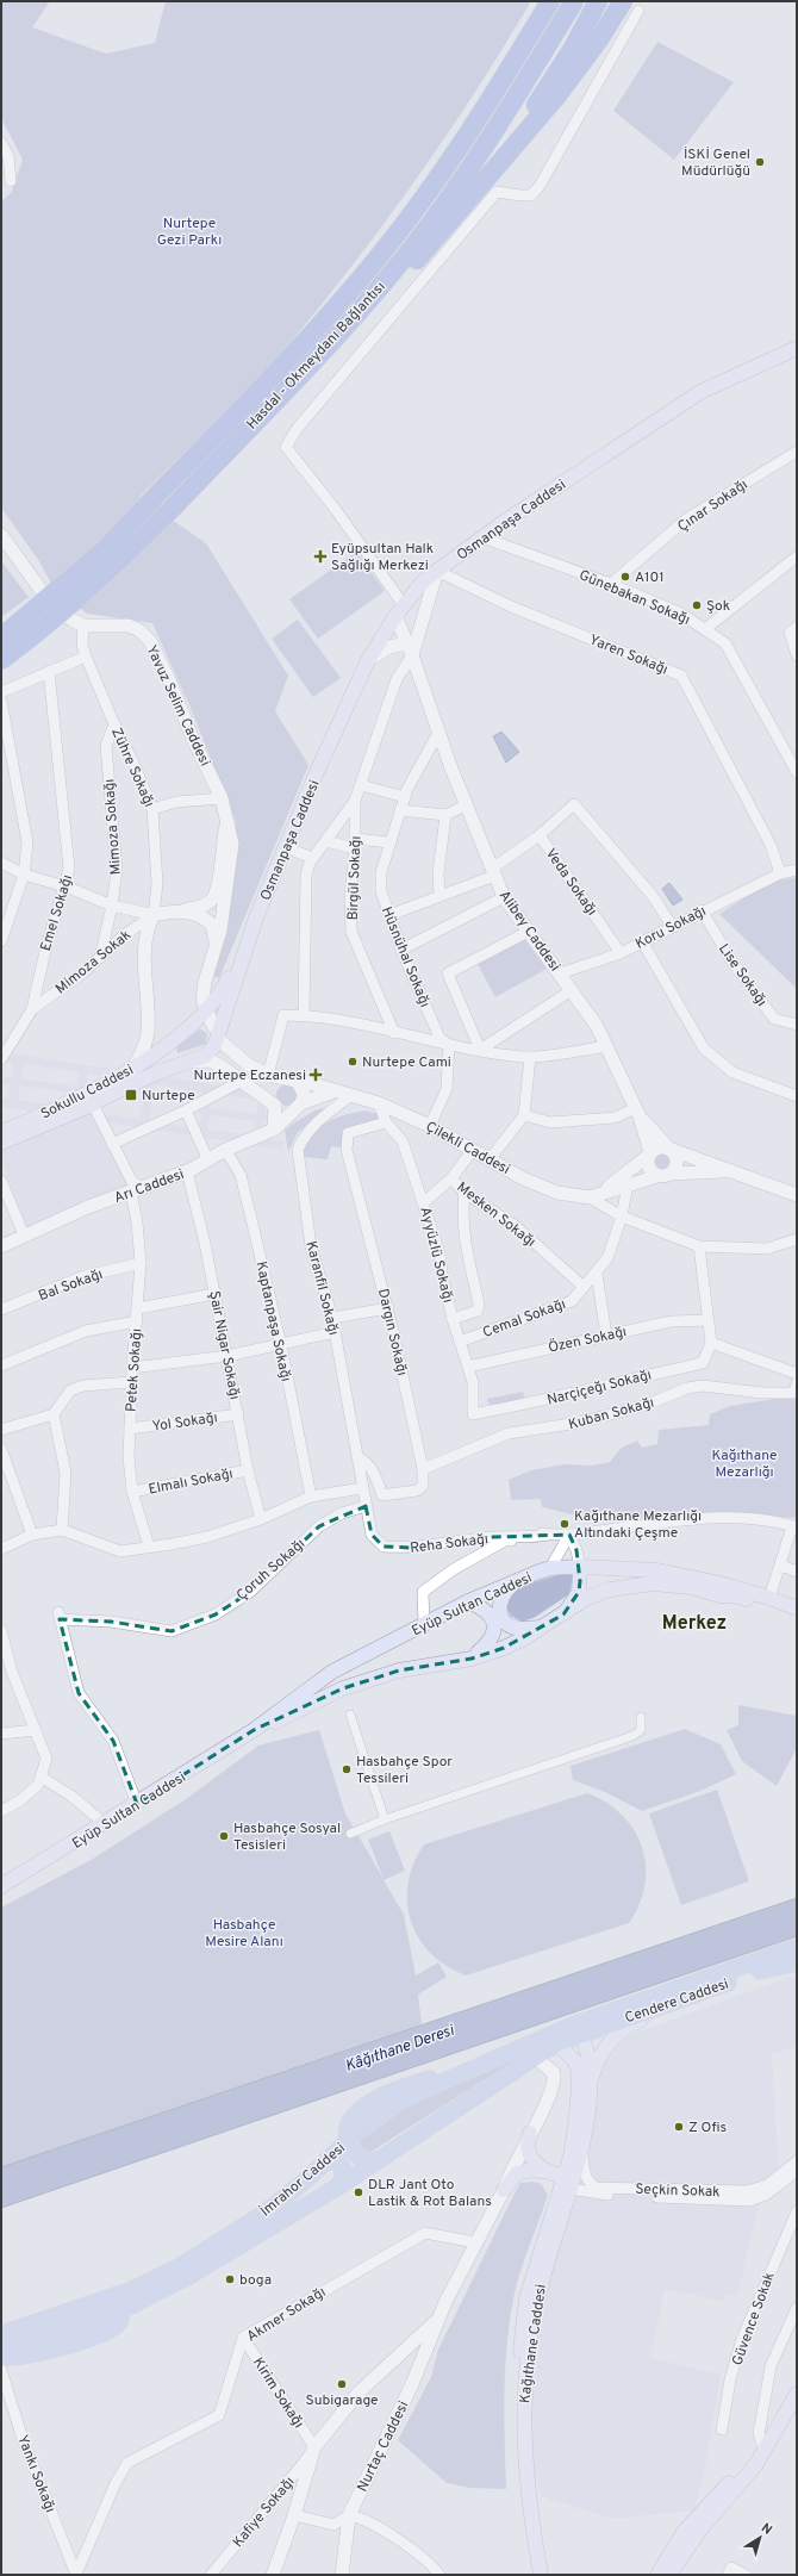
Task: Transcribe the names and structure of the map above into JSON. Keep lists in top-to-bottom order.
{
  "streets": {
    "highway": ["Hasdal - Okmeydanı Bağlantısı"],
    "main road": [
      "Osmanpaşa Caddesi",
      "Sokullu Caddesi",
      "Eyüp Sultan Caddesi",
      "Cendere Caddesi",
      "İmrahor Caddesi",
      "Kağıthane Caddesi"
    ],
    "street": [
      "Çınar Sokağı",
      "Günebakan Sokağı",
      "Yaren Sokağı",
      "Yavuz Selim Caddesi",
      "Zühre Sokağı",
      "Mimoza Sokağı",
      "Birgül Sokağı",
      "Veda Sokağı",
      "Emel Sokağı",
      "Koru Sokağı",
      "Alibey Caddesi",
      "Hüsnühal Sokağı",
      "Mimoza Sokak",
      "Lise Sokağı",
      "Çilekli Caddesi",
      "Arı Caddesi",
      "Mesken Sokağı",
      "Ayyüzlü Sokağı",
      "Bal Sokağı",
      "Karanfil Sokağı",
      "Cemal Sokağı",
      "Kaptanpaşa Sokağı",
      "Dargın Sokağı",
      "Özen Sokağı",
      "Şair Nigar Sokağı",
      "Petek Sokağı",
      "Narçiçeğı Sokağı",
      "Kuban Sokağı",
      "Yol Sokağı",
      "Elmalı Sokağı",
      "Reha Sokağı",
      "Çoruh Sokağı",
      "Seçkin Sokak",
      "Akmer Sokağı",
      "Güvence Sokak",
      "Kirim Sokağı",
      "Nurtaç Caddesi",
      "Yankı Sokağı",
      "Kafiye Sokağı"
    ]
  },
  "crossings": [
    ["Çınar Sokağı", "Günebakan Sokağı"],
    ["Osmanpaşa Caddesi", "Günebakan Sokağı"],
    ["Osmanpaşa Caddesi", "Yaren Sokağı"],
    ["Osmanpaşa Caddesi", "Alibey Caddesi"],
    ["Osmanpaşa Caddesi", "Sokullu Caddesi"],
    ["Osmanpaşa Caddesi", "Çilekli Caddesi"],
    ["Yaren Sokağı", "Koru Sokağı"],
    ["Yavuz Selim Caddesi", "Zühre Sokağı"],
    ["Zühre Sokağı", "Mimoza Sokağı"],
    ["Zühre Sokağı", "Mimoza Sokak"],
    ["Mimoza Sokağı", "Mimoza Sokak"],
    ["Birgül Sokağı", "Alibey Caddesi"],
    ["Veda Sokağı", "Koru Sokağı"],
    ["Veda Sokağı", "Alibey Caddesi"],
    ["Veda Sokağı", "Hüsnühal Sokağı"],
    ["Emel Sokağı", "Mimoza Sokak"],
    ["Koru Sokağı", "Alibey Caddesi"],
    ["Koru Sokağı", "Lise Sokağı"],
    ["Alibey Caddesi", "Hüsnühal Sokağı"],
    ["Sokullu Caddesi", "Çilekli Caddesi"],
    ["Çilekli Caddesi", "Ayyüzlü Sokağı"],
    ["Çilekli Caddesi", "Karanfil Sokağı"],
    ["Arı Caddesi", "Kaptanpaşa Sokağı"],
    ["Arı Caddesi", "Şair Nigar Sokağı"],
    ["Arı Caddesi", "Petek Sokağı"],
    ["Mesken Sokağı", "Cemal Sokağı"],
    ["Ayyüzlü Sokağı", "Cemal Sokağı"],
    ["Ayyüzlü Sokağı", "Dargın Sokağı"],
    ["Ayyüzlü Sokağı", "Özen Sokağı"],
    ["Ayyüzlü Sokağı", "Narçiçeğı Sokağı"],
    ["Bal Sokağı", "Petek Sokağı"],
    ["Karanfil Sokağı", "Dargın Sokağı"],
    ["Karanfil Sokağı", "Reha Sokağı"],
    ["Karanfil Sokağı", "Çoruh Sokağı"],
    ["Dargın Sokağı", "Kuban Sokağı"],
    ["Şair Nigar Sokağı", "Yol Sokağı"],
    ["Şair Nigar Sokağı", "Elmalı Sokağı"],
    ["Petek Sokağı", "Yol Sokağı"],
    ["Petek Sokağı", "Elmalı Sokağı"],
    ["Çoruh Sokağı", "Eyüp Sultan Caddesi"],
    ["Cendere Caddesi", "İmrahor Caddesi"],
    ["Cendere Caddesi", "Kağıthane Caddesi"],
    ["İmrahor Caddesi", "Kağıthane Caddesi"],
    ["İmrahor Caddesi", "Nurtaç Caddesi"],
    ["Seçkin Sokak", "Kağıthane Caddesi"],
    ["Akmer Sokağı", "Kirim Sokağı"],
    ["Akmer Sokağı", "Nurtaç Caddesi"],
    ["Akmer Sokağı", "Yankı Sokağı"],
    ["Kirim Sokağı", "Kafiye Sokağı"]
  ],
  "districts": ["Merkez"],
  "water": ["Kâğıthane Deresi"],
  "parks": ["Nurtepe Gezi Parkı", "Kağıthane Mezarlığı", "Hasbahçe Mesire Alanı"],
  "places": {
    "other": [
      "İSKİ Genel Müdürlüğü",
      "A101",
      "Şok",
      "Nurtepe Cami",
      "Kağıthane Mezarlığı Altındaki Çeşme",
      "Hasbahçe Spor Tessileri",
      "Hasbahçe Sosyal Tesisleri",
      "Z Ofis",
      "DLR Jant Oto Lastik & Rot Balans",
      "boga",
      "Subigarage"
    ],
    "health": ["Eyüpsultan Halk Sağlığı Merkezi", "Nurtepe Eczanesi"],
    "transit": ["Nurtepe"]
  },
  "north": "top right"
}
